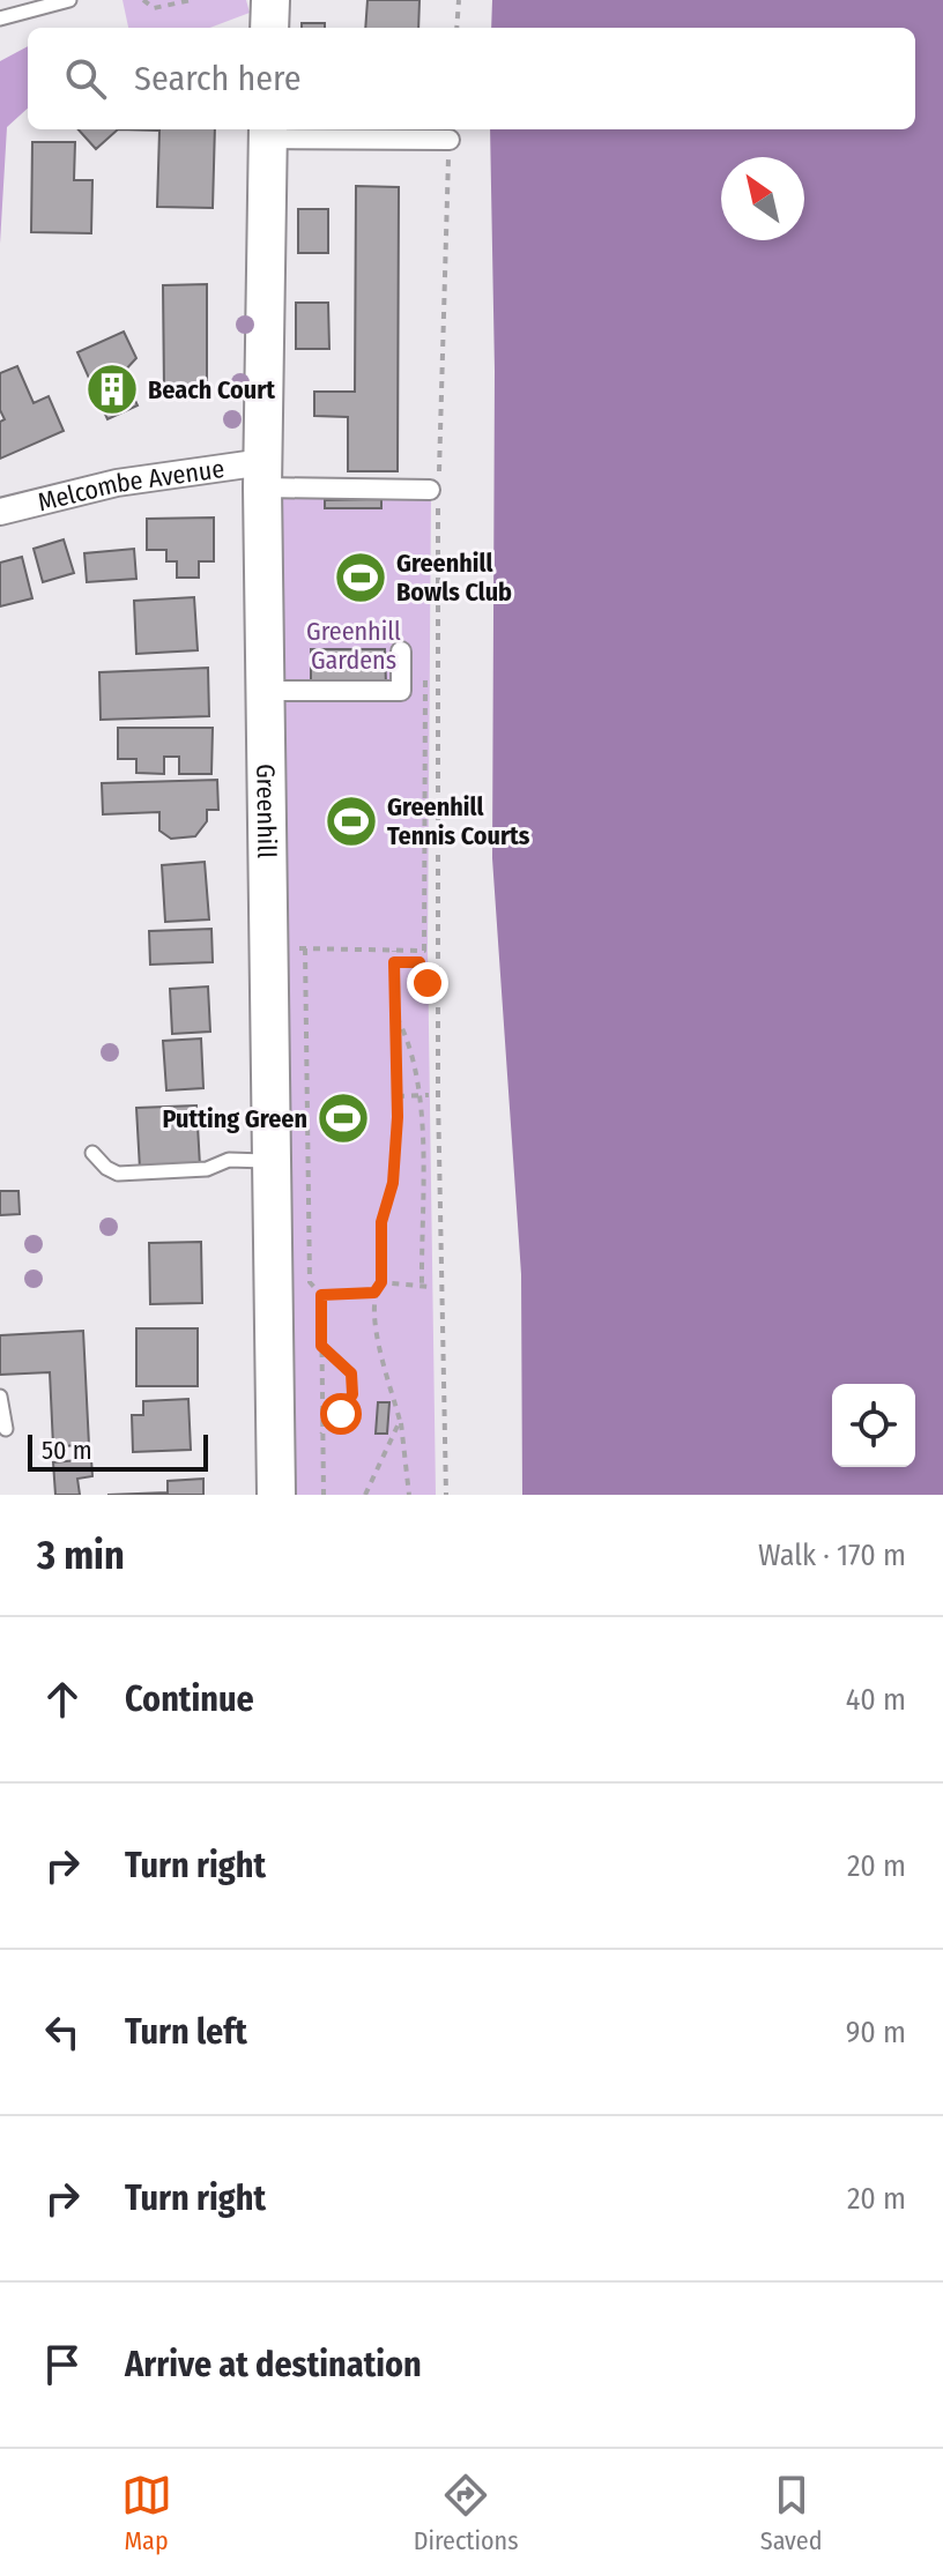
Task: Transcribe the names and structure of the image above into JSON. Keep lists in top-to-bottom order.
{
  "streets": {
    "main road": ["Greenhill"],
    "street": ["Melcombe Avenue"]
  },
  "crossings": [
    ["Melcombe Avenue", "Greenhill"]
  ],
  "parks": ["Greenhill Gardens"],
  "places": {
    "building": ["Beach Court"],
    "sports": ["Greenhill Bowls Club", "Greenhill Tennis Courts", "Putting Green"]
  },
  "scale_bar": "50 m",
  "north": "top left",
  "page": {
    "search": "Search here",
    "scale": "50 m",
    "heading": ["3 min", "Walk · 170 m"],
    "list": [
      ["Continue", "40 m"],
      ["Turn right", "20 m"],
      ["Turn left", "90 m"],
      ["Turn right", "20 m"],
      "Arrive at destination"
    ],
    "nav": ["Map", "Directions", "Saved"]
  }
}
